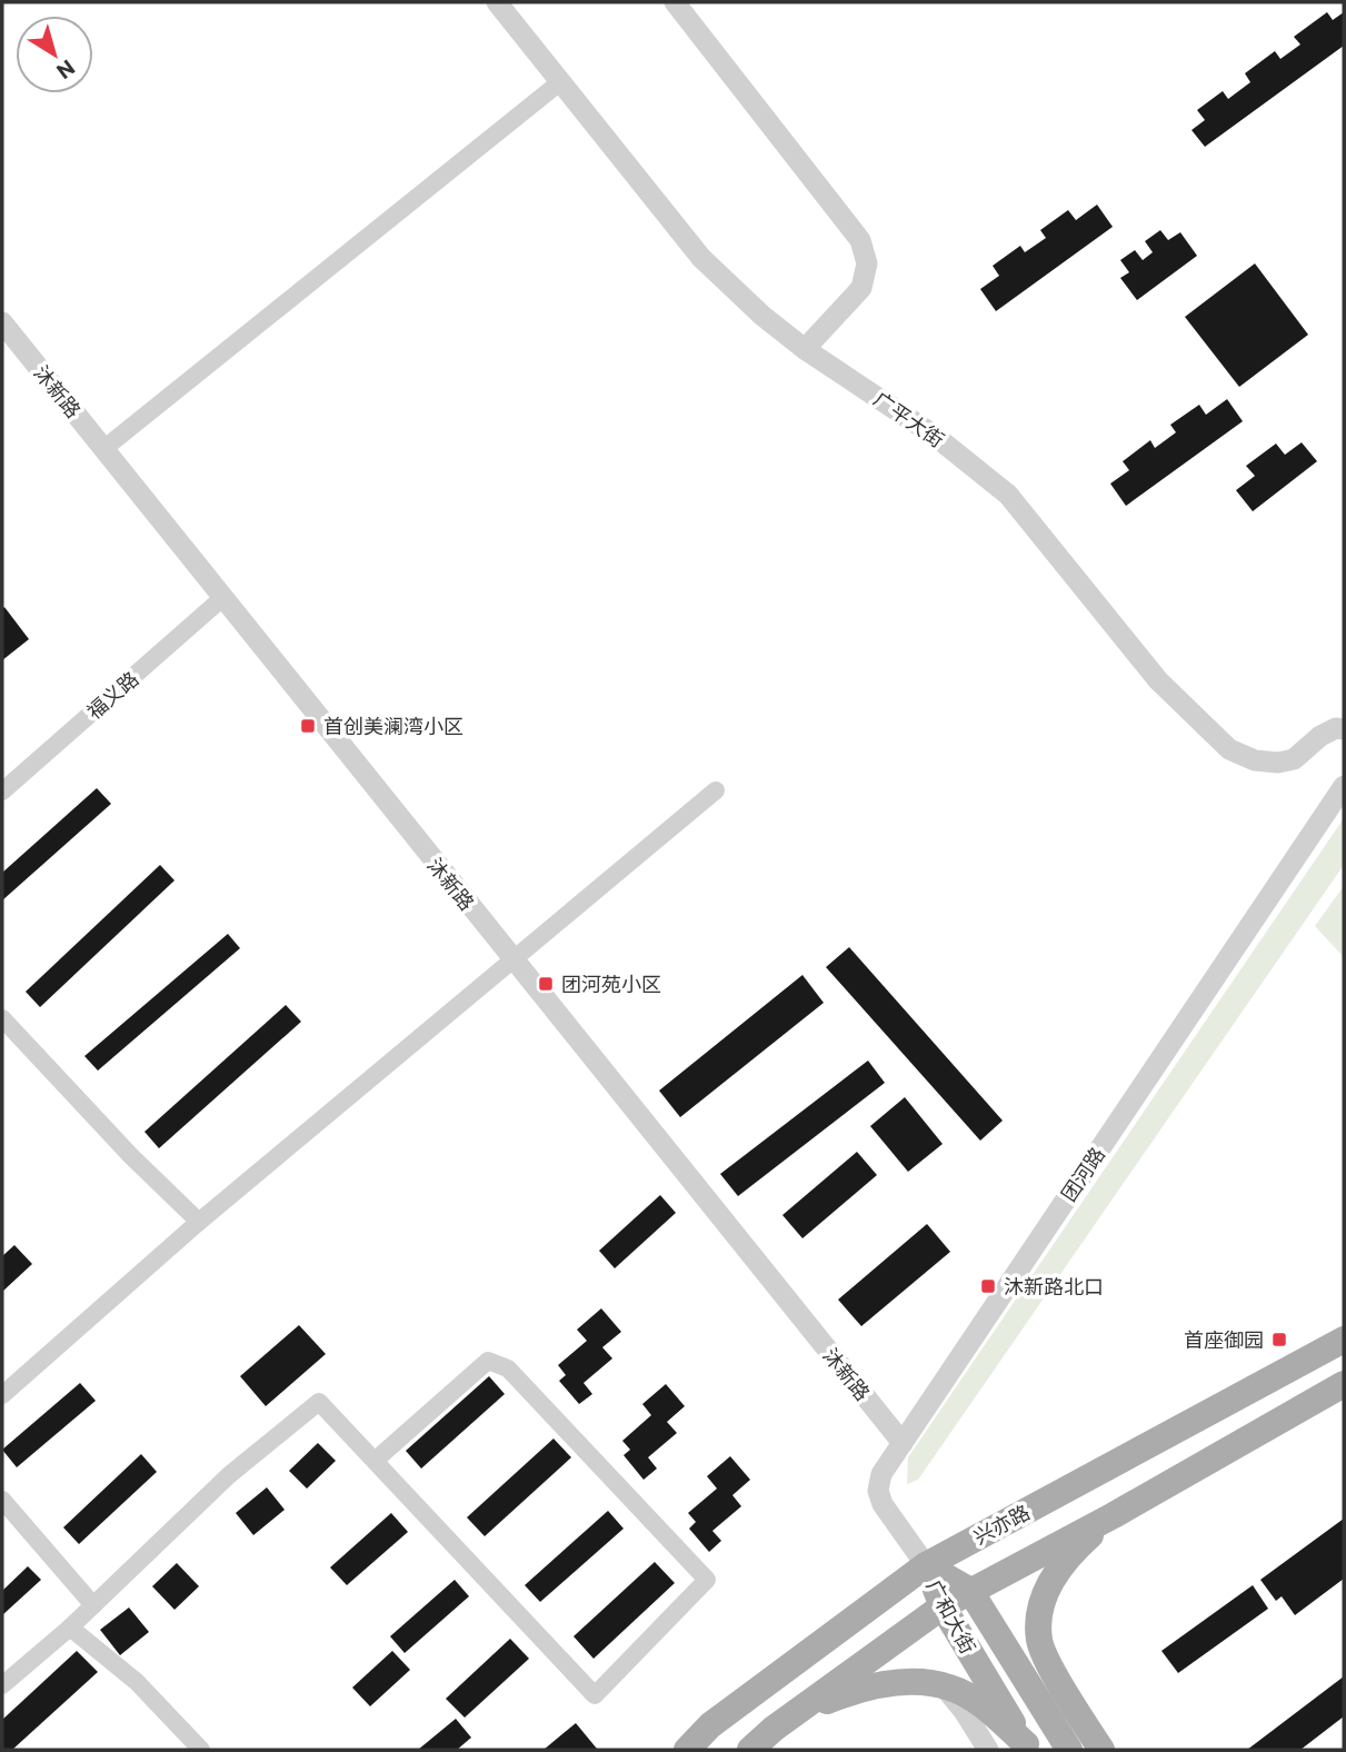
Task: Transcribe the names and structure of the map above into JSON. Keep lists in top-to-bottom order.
{
  "streets": {
    "main road": ["兴亦路", "广和大街"],
    "street": [
      "沐新路",
      "广平大街",
      "福义路",
      "团河路"
    ]
  },
  "crossings": [
    ["沐新路", "福义路"],
    ["沐新路", "团河路"],
    ["团河路", "兴亦路"],
    ["团河路", "广和大街"],
    ["兴亦路", "广和大街"]
  ],
  "places": {
    "transit": [
      "首创美澜湾小区",
      "团河苑小区",
      "沐新路北口",
      "首座御园"
    ]
  },
  "north": "bottom right"
}
